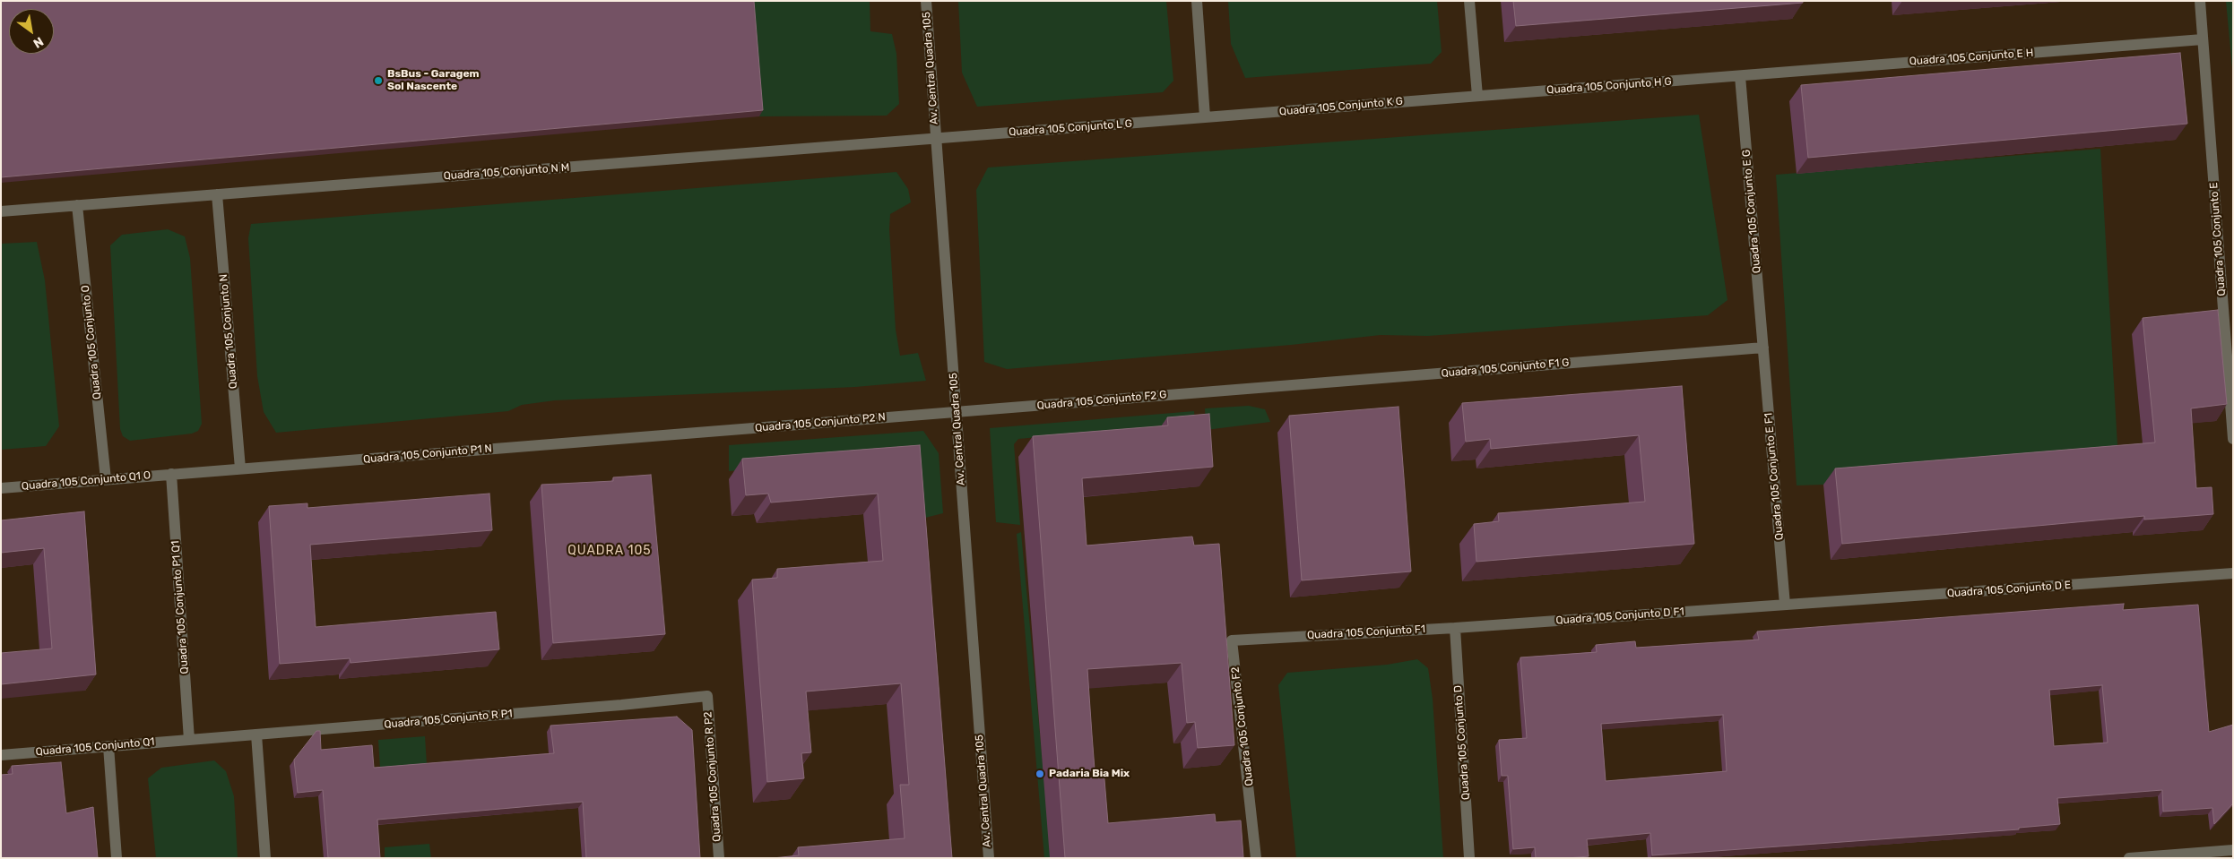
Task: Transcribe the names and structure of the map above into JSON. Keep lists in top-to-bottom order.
{
  "streets": {
    "street": [
      "Quadra 105 Conjunto E H",
      "Av. Central Quadra 105",
      "Quadra 105 Conjunto H G",
      "Quadra 105 Conjunto K G",
      "Quadra 105 Conjunto L G",
      "Quadra 105 Conjunto N M",
      "Quadra 105 Conjunto E G",
      "Quadra 105 Conjunto E",
      "Quadra 105 Conjunto N",
      "Quadra 105 Conjunto O",
      "Quadra 105 Conjunto F1 G",
      "Quadra 105 Conjunto F2 G",
      "Quadra 105 Conjunto P2 N",
      "Quadra 105 Conjunto P1 N",
      "Quadra 105 Conjunto E F1",
      "Quadra 105 Conjunto Q1 O",
      "Quadra 105 Conjunto D E",
      "Quadra 105 Conjunto P1 Q1",
      "Quadra 105 Conjunto D F1",
      "Quadra 105 Conjunto F1",
      "Quadra 105 Conjunto R P1",
      "Quadra 105 Conjunto F2",
      "Quadra 105 Conjunto D",
      "Quadra 105 Conjunto Q1",
      "Quadra 105 Conjunto R P2"
    ]
  },
  "crossings": [
    ["Quadra 105 Conjunto E H", "Quadra 105 Conjunto H G"],
    ["Quadra 105 Conjunto E H", "Quadra 105 Conjunto E G"],
    ["Quadra 105 Conjunto E H", "Quadra 105 Conjunto E"],
    ["Av. Central Quadra 105", "Quadra 105 Conjunto L G"],
    ["Av. Central Quadra 105", "Quadra 105 Conjunto N M"],
    ["Av. Central Quadra 105", "Quadra 105 Conjunto F2 G"],
    ["Av. Central Quadra 105", "Quadra 105 Conjunto P2 N"],
    ["Quadra 105 Conjunto H G", "Quadra 105 Conjunto K G"],
    ["Quadra 105 Conjunto H G", "Quadra 105 Conjunto E G"],
    ["Quadra 105 Conjunto K G", "Quadra 105 Conjunto L G"],
    ["Quadra 105 Conjunto L G", "Quadra 105 Conjunto N M"],
    ["Quadra 105 Conjunto N M", "Quadra 105 Conjunto N"],
    ["Quadra 105 Conjunto N M", "Quadra 105 Conjunto O"],
    ["Quadra 105 Conjunto E G", "Quadra 105 Conjunto F1 G"],
    ["Quadra 105 Conjunto E G", "Quadra 105 Conjunto E F1"],
    ["Quadra 105 Conjunto N", "Quadra 105 Conjunto P1 N"],
    ["Quadra 105 Conjunto O", "Quadra 105 Conjunto Q1 O"],
    ["Quadra 105 Conjunto F1 G", "Quadra 105 Conjunto F2 G"],
    ["Quadra 105 Conjunto F1 G", "Quadra 105 Conjunto E F1"],
    ["Quadra 105 Conjunto F2 G", "Quadra 105 Conjunto P2 N"],
    ["Quadra 105 Conjunto P2 N", "Quadra 105 Conjunto P1 N"],
    ["Quadra 105 Conjunto P1 N", "Quadra 105 Conjunto Q1 O"],
    ["Quadra 105 Conjunto P1 N", "Quadra 105 Conjunto P1 Q1"],
    ["Quadra 105 Conjunto E F1", "Quadra 105 Conjunto D E"],
    ["Quadra 105 Conjunto E F1", "Quadra 105 Conjunto D F1"],
    ["Quadra 105 Conjunto Q1 O", "Quadra 105 Conjunto P1 Q1"],
    ["Quadra 105 Conjunto D E", "Quadra 105 Conjunto D F1"],
    ["Quadra 105 Conjunto P1 Q1", "Quadra 105 Conjunto R P1"],
    ["Quadra 105 Conjunto P1 Q1", "Quadra 105 Conjunto Q1"],
    ["Quadra 105 Conjunto D F1", "Quadra 105 Conjunto F1"],
    ["Quadra 105 Conjunto D F1", "Quadra 105 Conjunto D"],
    ["Quadra 105 Conjunto F1", "Quadra 105 Conjunto F2"],
    ["Quadra 105 Conjunto F1", "Quadra 105 Conjunto D"],
    ["Quadra 105 Conjunto R P1", "Quadra 105 Conjunto Q1"],
    ["Quadra 105 Conjunto R P1", "Quadra 105 Conjunto R P2"]
  ],
  "districts": ["QUADRA 105"],
  "places": ["BsBus - Garagem Sol Nascente", "Padaria Bia Mix"],
  "north": "bottom right"
}
